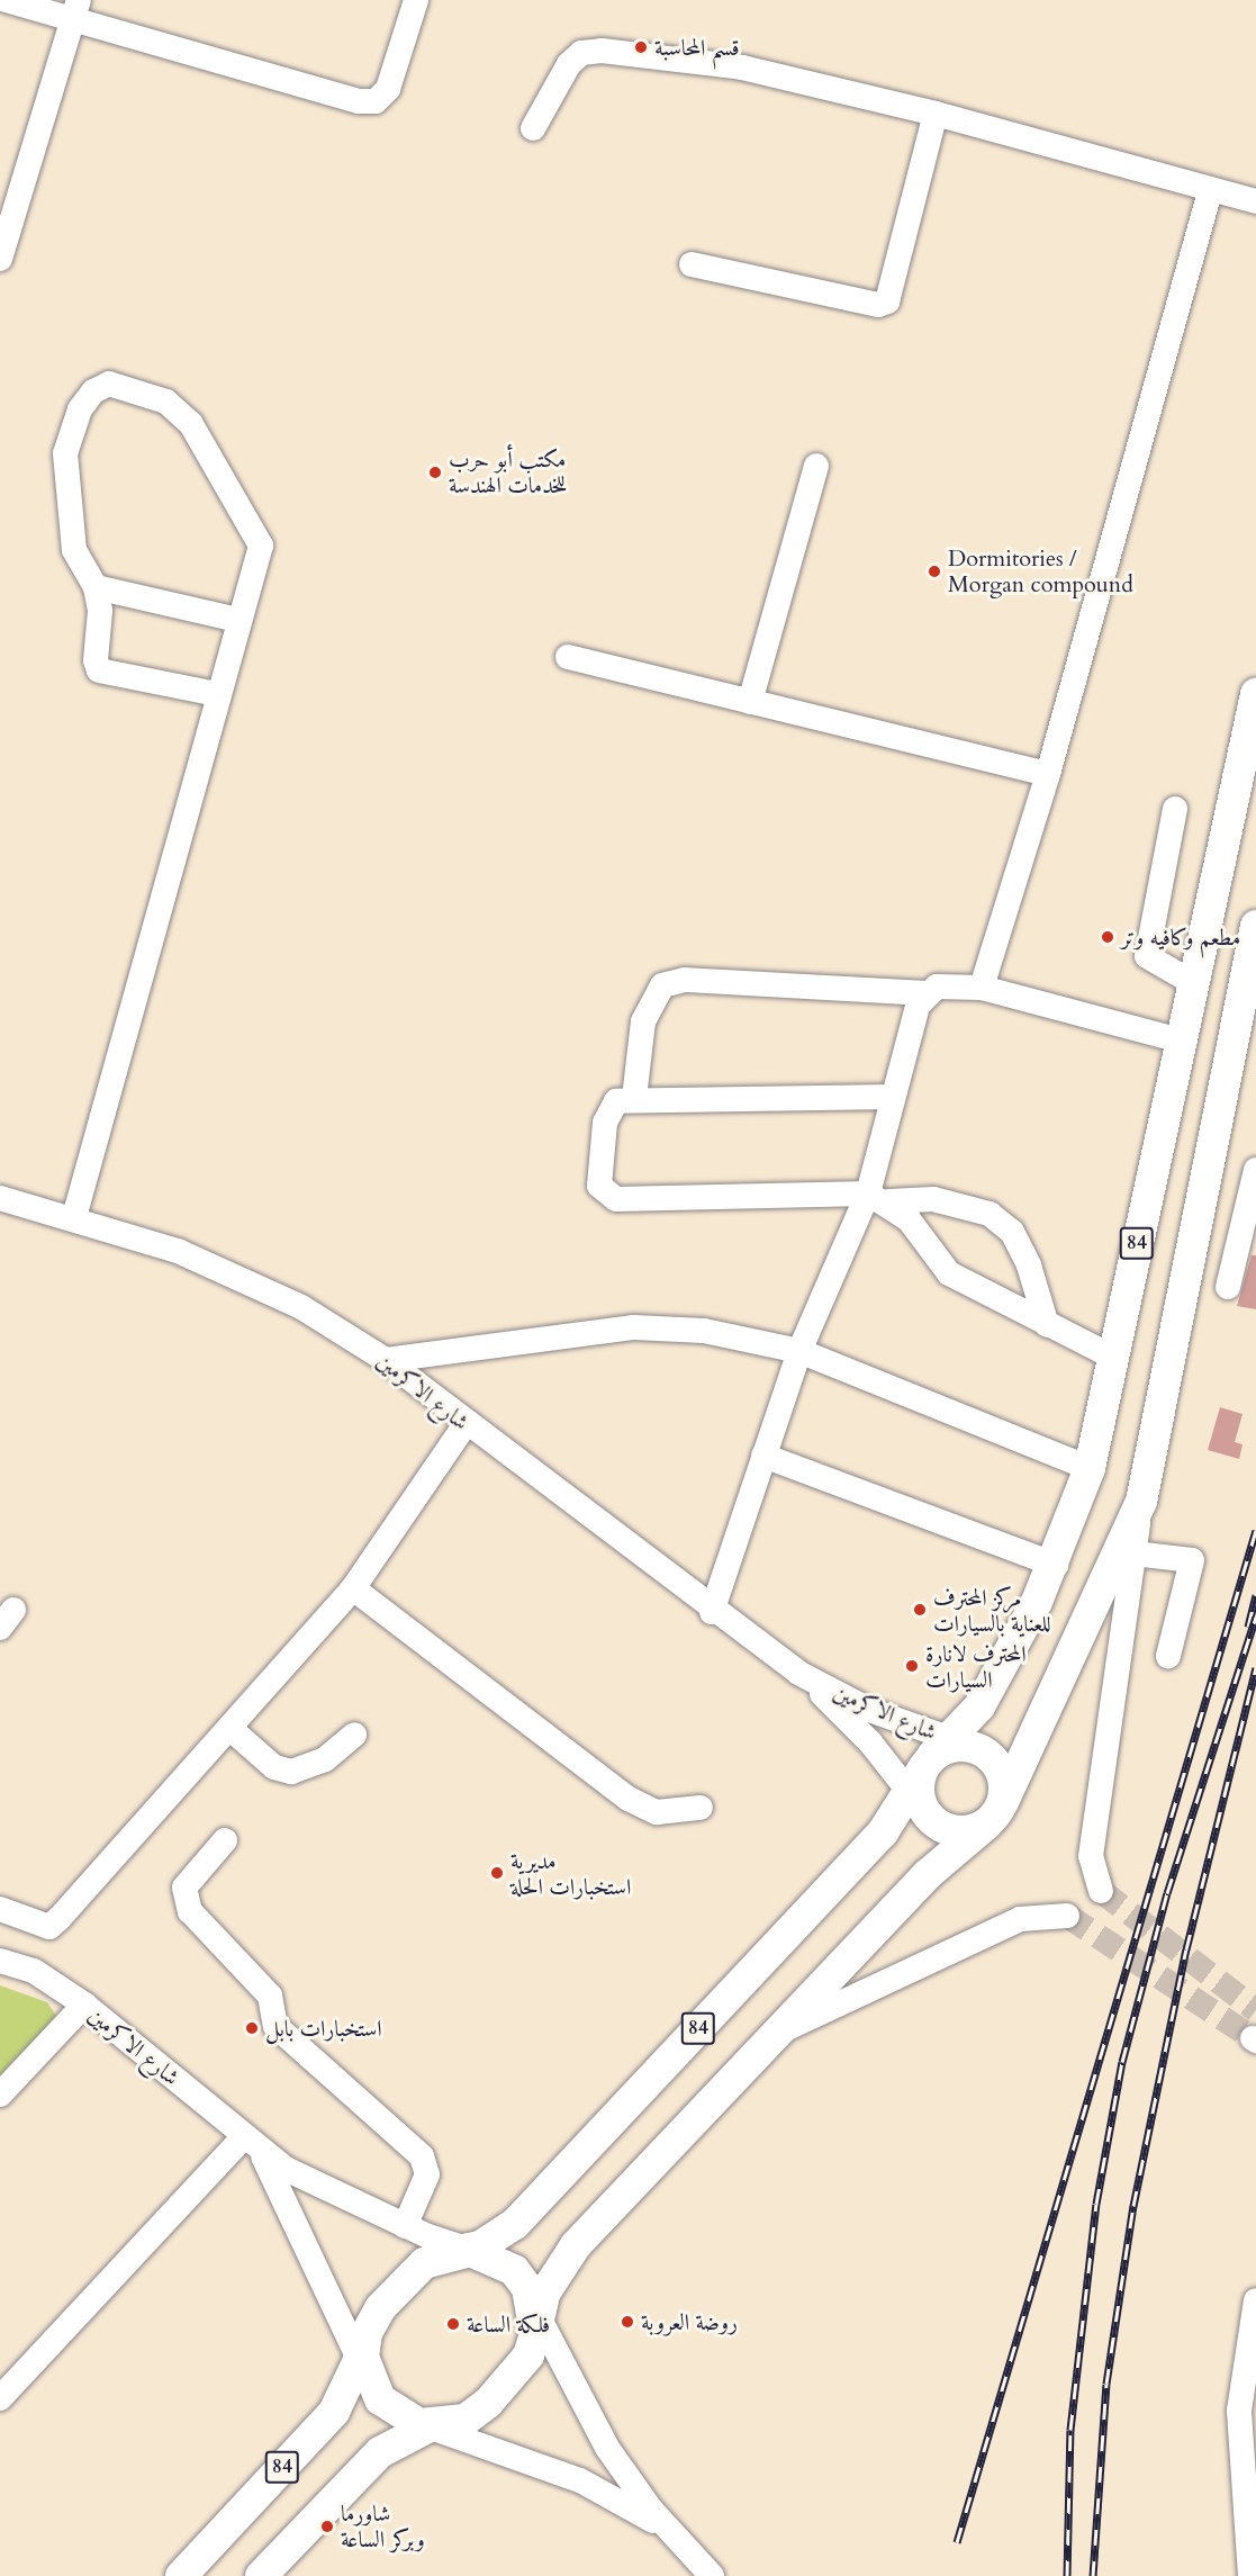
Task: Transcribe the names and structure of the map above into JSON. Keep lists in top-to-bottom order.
{
  "streets": {
    "main road": ["84"],
    "street": ["شارع الاكرمين"]
  },
  "crossings": [
    ["84", "شارع الاكرمين"]
  ],
  "places": [
    "قسم المحاسبة",
    "مكتب أبو حرب للخدمات الهندسة",
    "Dormitories / Morgan compound",
    "مطعم وكافيه وتر",
    "مركز المحترف للعناية بالسيارات",
    "المحترف لانارة السيارات",
    "مديرية استخبارات الحلة",
    "استخبارات بابل",
    "روضة العروبة",
    "فلكة الساعة",
    "شاورما وبركر الساعة"
  ]
}
